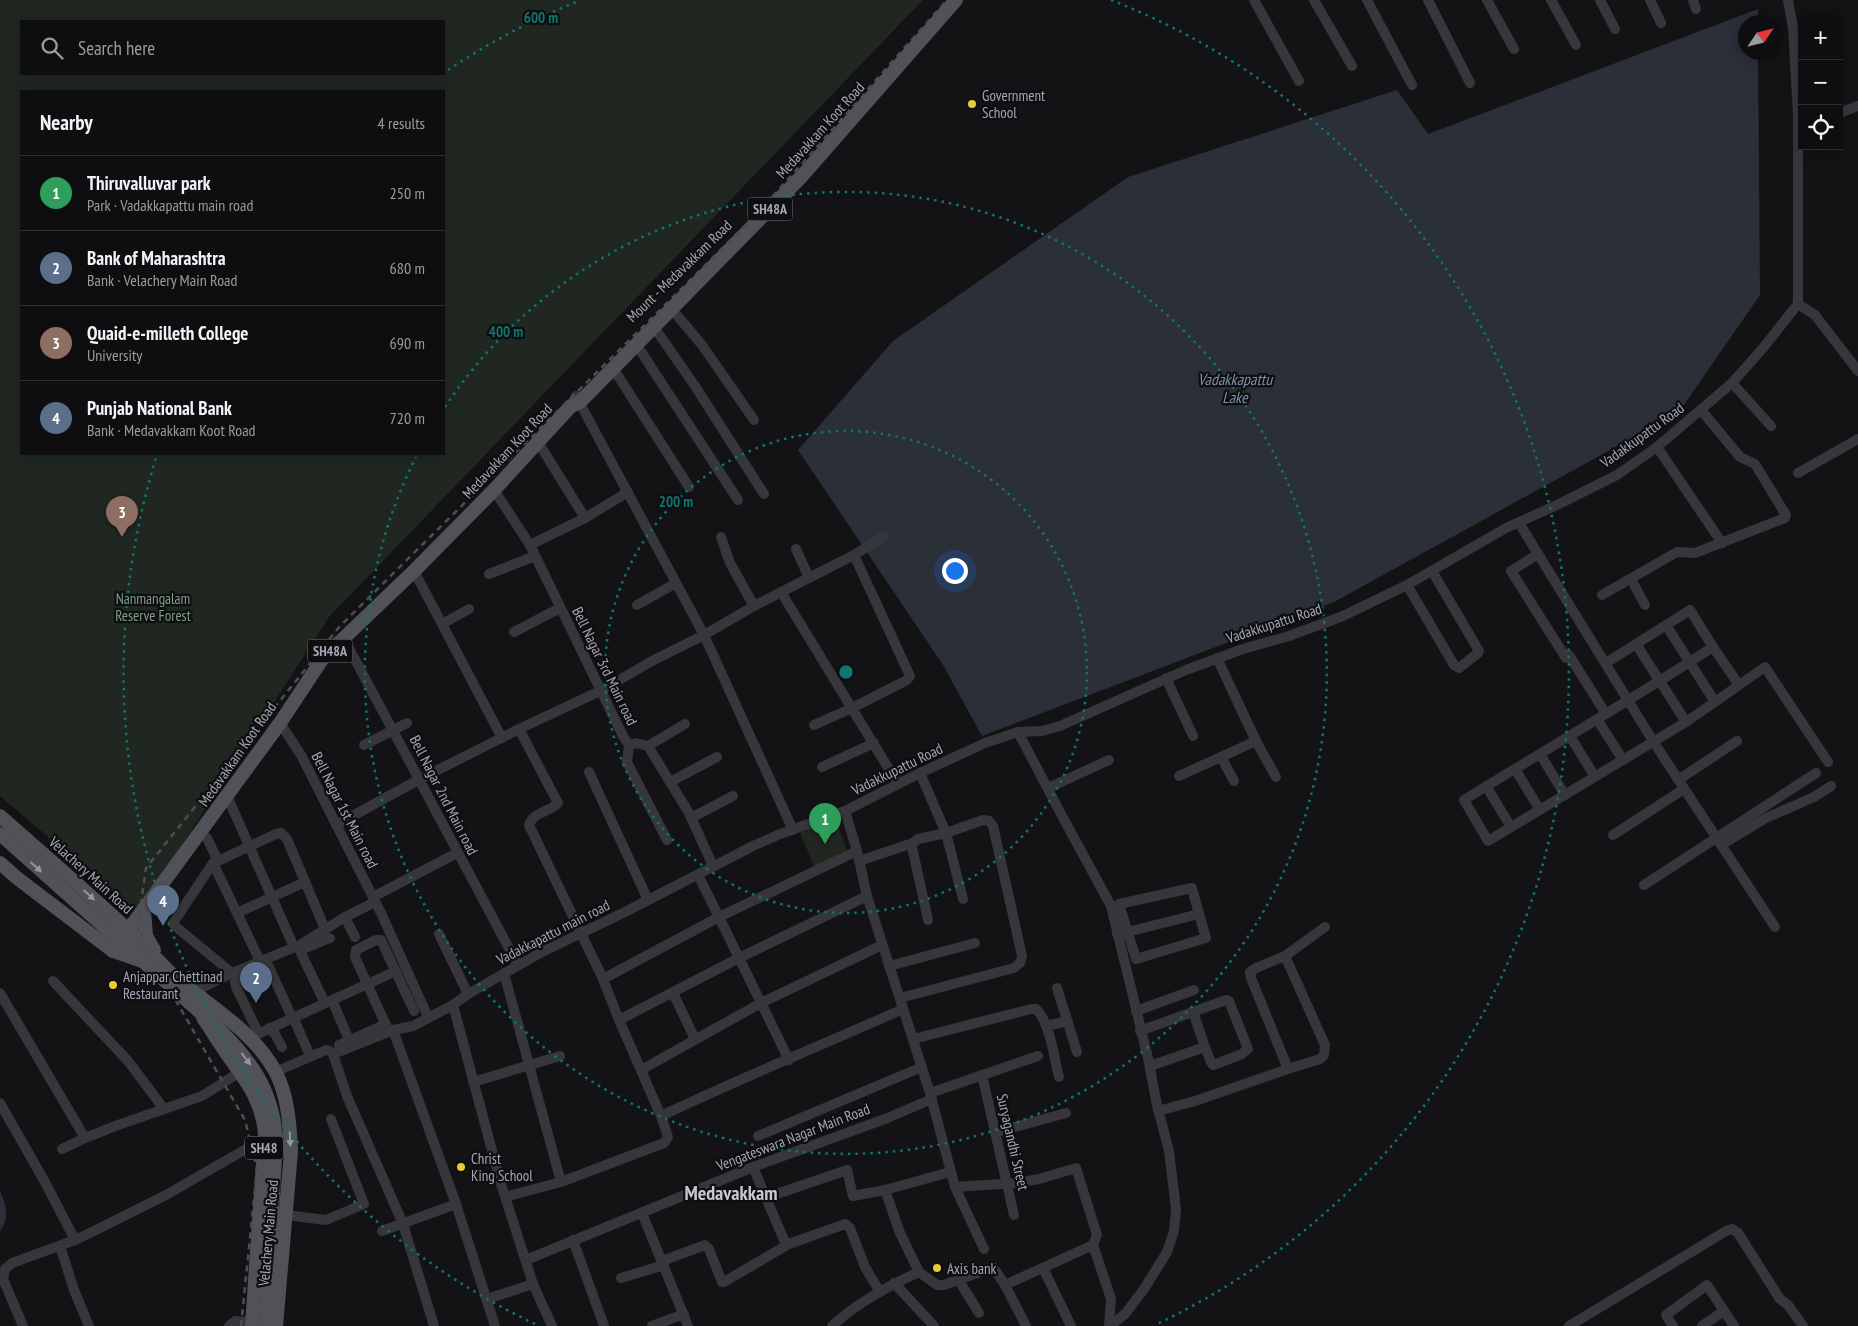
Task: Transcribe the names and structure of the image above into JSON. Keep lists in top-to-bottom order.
{
  "streets": {
    "main road": [
      "Medavakkam Koot Road",
      "SH48A",
      "Mount - Medavakkam Road",
      "Velachery Main Road",
      "SH48"
    ],
    "street": [
      "Vadakkupattu Road",
      "Bell Nagar 3rd Main road",
      "Bell Nagar 2nd Main road",
      "Bell Nagar 1st Main road",
      "Vadakkapattu main road",
      "Vengateswara Nagar Main Road",
      "Suryagandhi Street"
    ]
  },
  "crossings": [
    ["Medavakkam Koot Road", "Mount - Medavakkam Road"],
    ["Medavakkam Koot Road", "Bell Nagar 3rd Main road"],
    ["Medavakkam Koot Road", "Bell Nagar 2nd Main road"],
    ["Medavakkam Koot Road", "Bell Nagar 1st Main road"],
    ["Medavakkam Koot Road", "Velachery Main Road"],
    ["Vadakkupattu Road", "Vadakkapattu main road"],
    ["Vadakkupattu Road", "Vengateswara Nagar Main Road"],
    ["Bell Nagar 2nd Main road", "Vadakkapattu main road"],
    ["Bell Nagar 1st Main road", "Vadakkapattu main road"],
    ["Velachery Main Road", "Vadakkapattu main road"],
    ["Vengateswara Nagar Main Road", "Suryagandhi Street"]
  ],
  "districts": ["Medavakkam"],
  "water": ["Vadakkapattu Lake"],
  "parks": ["Nanmangalam Reserve Forest"],
  "places": [
    "Government School",
    "Anjappar Chettinad Restaurant",
    "Christ King School",
    "Axis bank"
  ],
  "north": "top right",
  "page": {
    "map_buttons": ["+", "−"],
    "search": "Search here",
    "heading": ["Nearby", "4 results"],
    "list": [
      {
        "mark": "1",
        "name": "Thiruvalluvar park",
        "note": "Park · Vadakkapattu main road",
        "value": "250 m"
      },
      {
        "mark": "2",
        "name": "Bank of Maharashtra",
        "note": "Bank · Velachery Main Road",
        "value": "680 m"
      },
      {
        "mark": "3",
        "name": "Quaid-e-milleth College",
        "note": "University",
        "value": "690 m"
      },
      {
        "mark": "4",
        "name": "Punjab National Bank",
        "note": "Bank · Medavakkam Koot Road",
        "value": "720 m"
      }
    ],
    "pins": [
      "3",
      "1",
      "4",
      "2"
    ]
  },
  "rings": ["600 m", "400 m", "200 m"]
}
